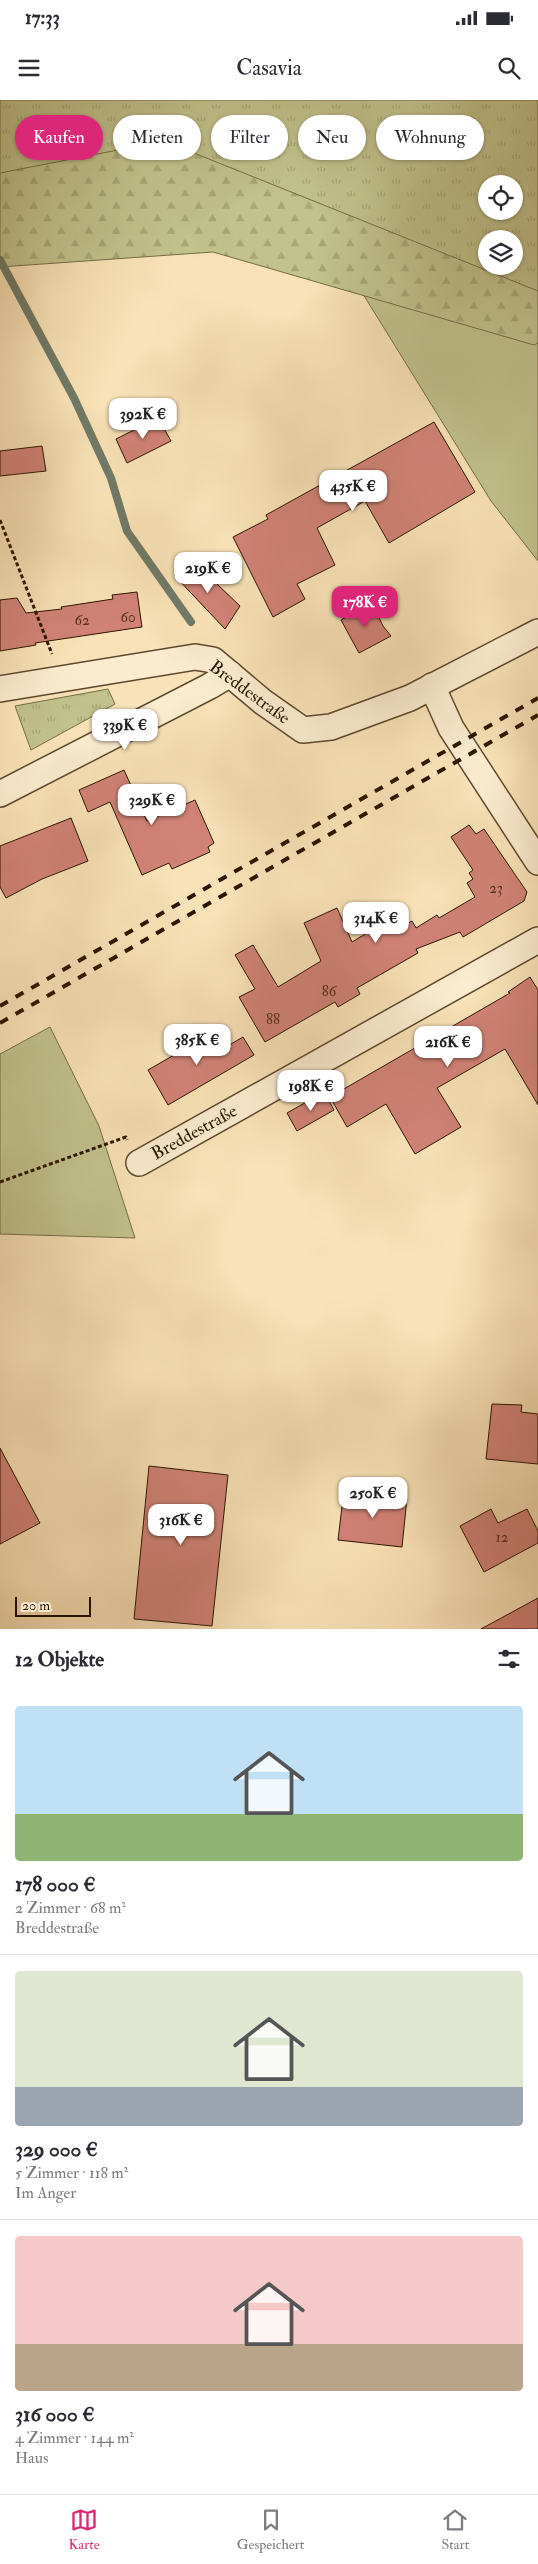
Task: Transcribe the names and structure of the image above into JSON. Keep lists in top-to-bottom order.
{
  "streets": {
    "street": ["Breddestraße"]
  },
  "house_numbers": [
    "60",
    "62",
    "23",
    "86",
    "88",
    "12"
  ],
  "scale_bar": "20 m",
  "page": {
    "status": "17:33",
    "header": "Casavia",
    "chip": [
      "Kaufen",
      "Mieten",
      "Filter",
      "Neu",
      "Wohnung"
    ],
    "price": [
      "392K €",
      "435K €",
      "219K €",
      "178K €",
      "339K €",
      "329K €",
      "314K €",
      "385K €",
      "216K €",
      "198K €",
      "250K €",
      "316K €"
    ],
    "scale": "20 m",
    "heading": "12 Objekte",
    "list": [
      {
        "name": "178 000 €",
        "note": "2 Zimmer · 68 m² · Breddestraße"
      },
      {
        "name": "329 000 €",
        "note": "5 Zimmer · 118 m² · Im Anger"
      },
      {
        "name": "316 000 €",
        "note": "4 Zimmer · 144 m² · Haus"
      }
    ],
    "tabs": ["Karte", "Gespeichert", "Start"]
  }
}
